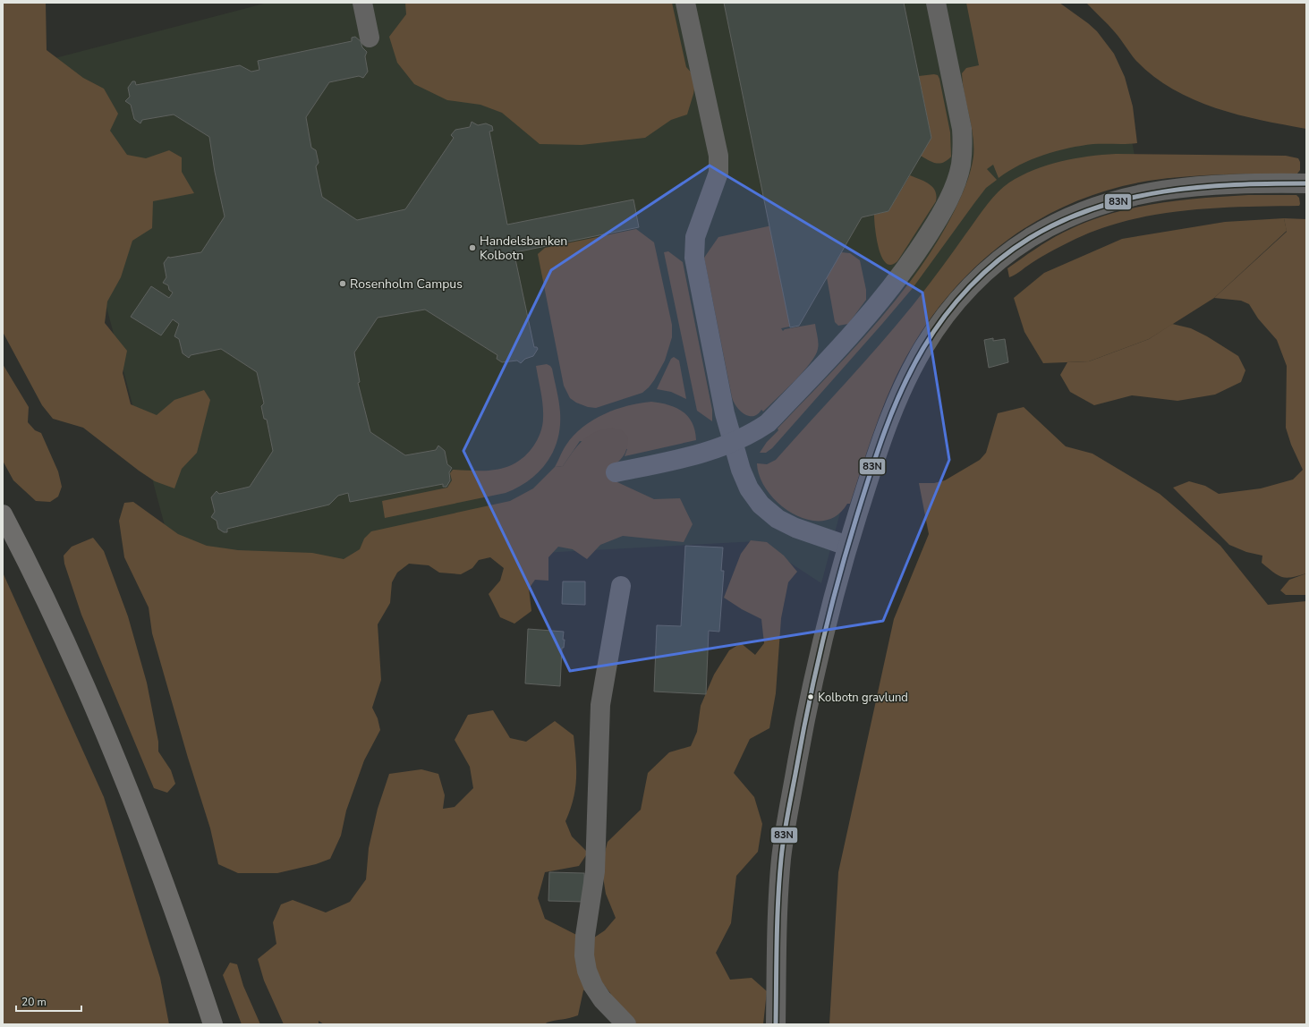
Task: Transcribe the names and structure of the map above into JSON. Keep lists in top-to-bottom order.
{
  "places": ["Handelsbanken Kolbotn", "Rosenholm Campus", "Kolbotn gravlund"],
  "lines": ["transit line 83N"],
  "scale_bar": "20 m"
}
